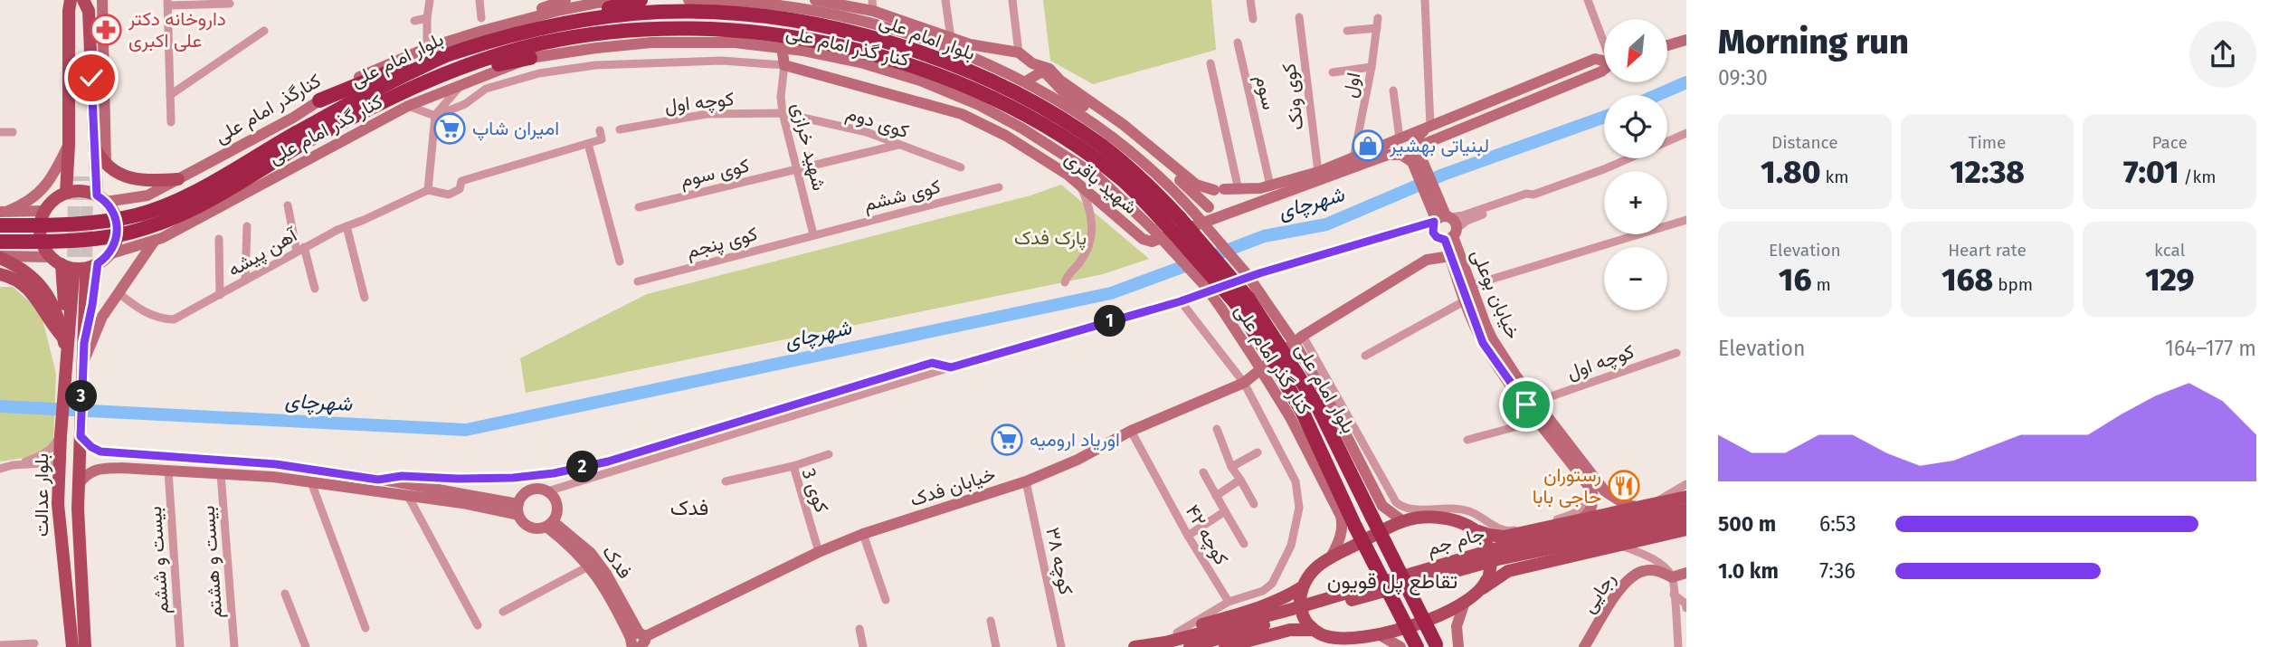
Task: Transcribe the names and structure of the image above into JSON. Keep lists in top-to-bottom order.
{
  "streets": {
    "highway": ["بلوار امام علی"],
    "main road": ["بلوار عدالت", "جام جم"],
    "street": [
      "کنار گذر امام علی",
      "اول",
      "سوم",
      "کوی ونک",
      "کوچه اول",
      "کنارگذر امام علی",
      "کوی دوم",
      "شهید خرازی",
      "کوی سوم",
      "شهید باقری",
      "کوی ششم",
      "کوی پنجم",
      "آهن پیشه",
      "خیابان بوعلی",
      "خیابان فدک",
      "کوی 3",
      "کوچه ۴۲",
      "بیست و ششم",
      "کوچه ۳۸",
      "بیست و هشتم",
      "فدک",
      "رجایی"
    ]
  },
  "crossings": [
    ["بلوار امام علی", "کنار گذر امام علی"],
    ["کنار گذر امام علی", "کنارگذر امام علی"],
    ["کوچه اول", "کوی دوم"],
    ["کوچه اول", "شهید خرازی"],
    ["کوچه اول", "خیابان بوعلی"],
    ["کوی دوم", "شهید خرازی"],
    ["کوی دوم", "کوی سوم"],
    ["شهید خرازی", "کوی سوم"],
    ["شهید خرازی", "شهید باقری"],
    ["شهید خرازی", "کوی ششم"],
    ["شهید خرازی", "کوی پنجم"],
    ["کوی ششم", "کوی پنجم"],
    ["خیابان بوعلی", "خیابان فدک"],
    ["خیابان فدک", "کوی 3"],
    ["خیابان فدک", "کوچه ۴۲"],
    ["خیابان فدک", "کوچه ۳۸"],
    ["خیابان فدک", "فدک"]
  ],
  "districts": ["فدک", "تقاطع پل قویون"],
  "water": ["شهرچای"],
  "parks": ["پارک فدک"],
  "places": {
    "pharmacy": ["داروخانه دکتر علی اکبری"],
    "supermarket": ["امیران شاپ", "اوریاد ارومیه"],
    "shop": ["لبنیاتی بهشیر"],
    "restaurant": ["رستوران حاجی بابا"]
  },
  "north": "bottom left",
  "page": {
    "heading": ["Morning run", "09:30"],
    "map_buttons": ["+", "−"],
    "stats": [
      ["Distance", "1.80 km"],
      ["Time", "12:38"],
      ["Pace", "7:01 /km"],
      ["Elevation", "16 m"],
      ["Heart rate", "168 bpm"],
      ["kcal", "129"]
    ],
    "pins": ["1", "3", "2"],
    "chart": ["Elevation", "164–177 m"],
    "list": [
      {
        "name": "500 m",
        "note": "6:53"
      },
      {
        "name": "1.0 km",
        "note": "7:36"
      }
    ]
  }
}
